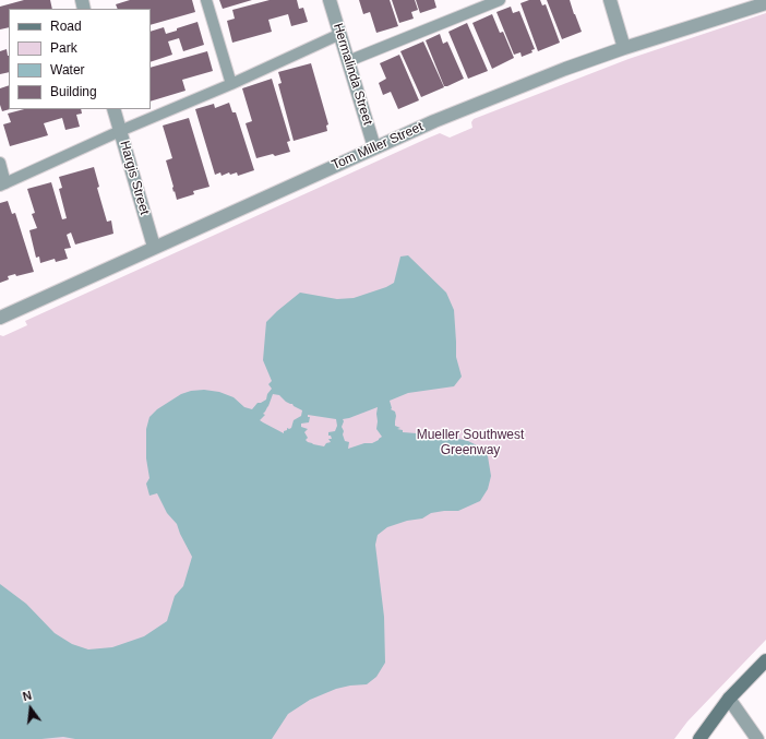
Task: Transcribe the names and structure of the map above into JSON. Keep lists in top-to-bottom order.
{
  "streets": {
    "street": ["Hermalinda Street", "Tom Miller Street", "Hargis Street"]
  },
  "crossings": [
    ["Hermalinda Street", "Tom Miller Street"],
    ["Tom Miller Street", "Hargis Street"]
  ],
  "parks": ["Mueller Southwest Greenway"],
  "legend": [
    "Road",
    "Park",
    "Water",
    "Building"
  ],
  "north": "top"
}
